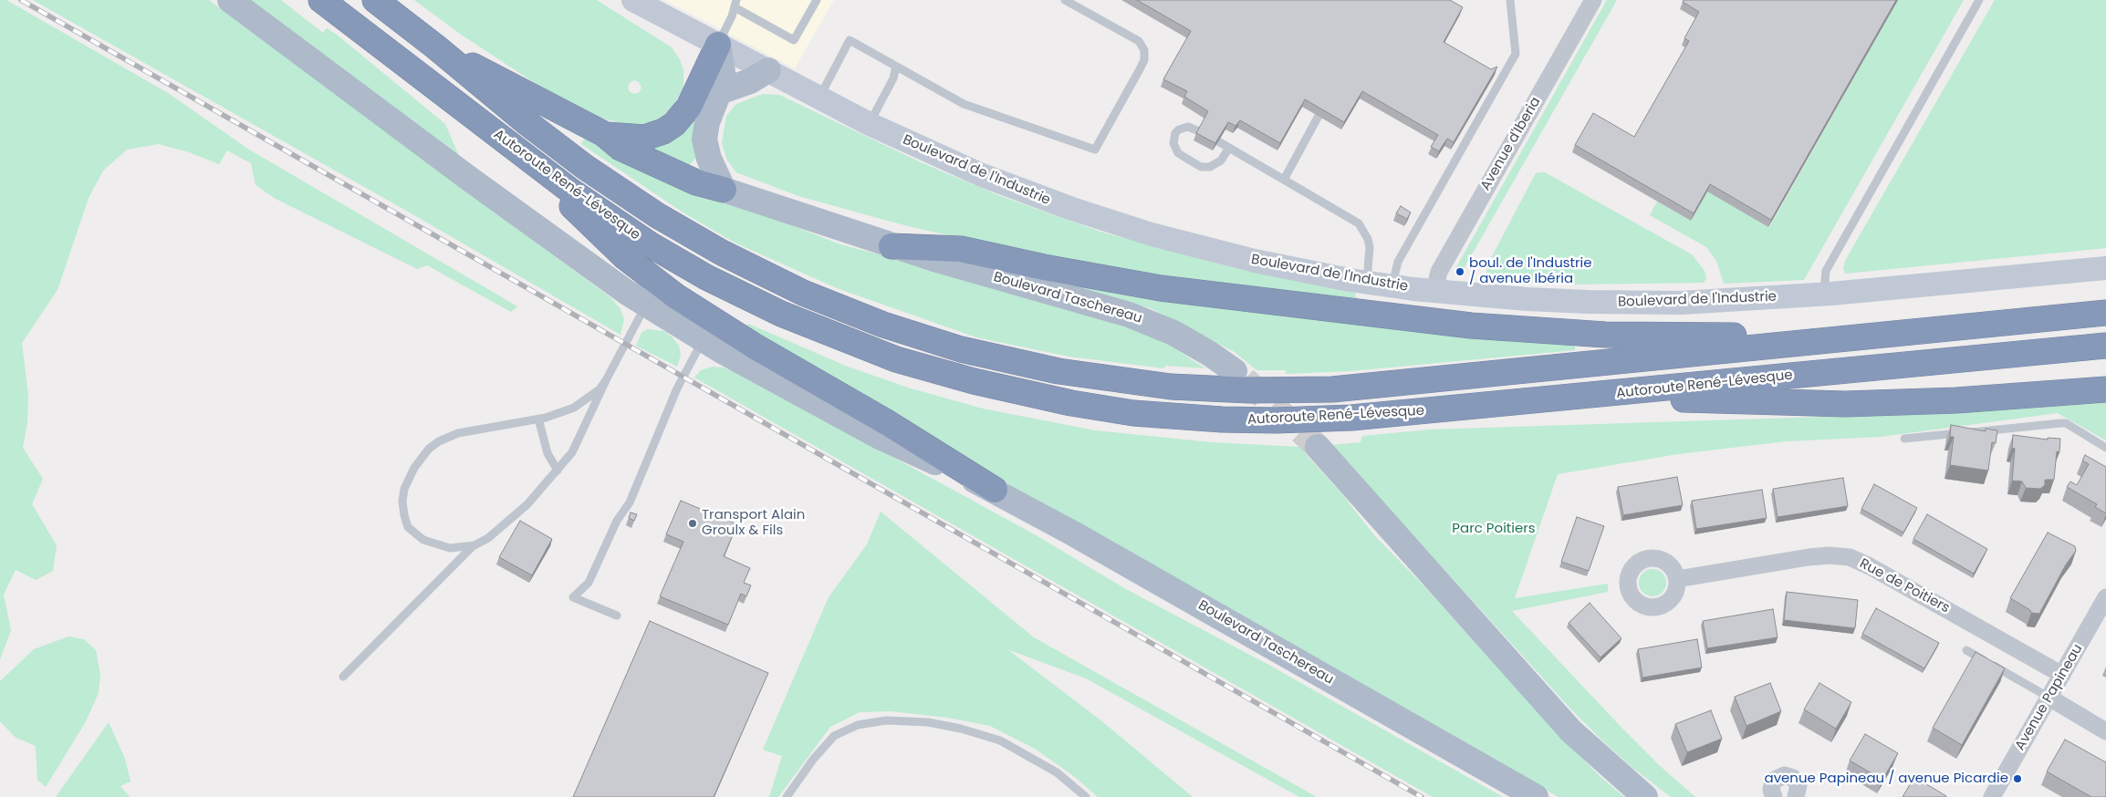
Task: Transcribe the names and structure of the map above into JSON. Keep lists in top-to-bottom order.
{
  "streets": {
    "highway": ["Autoroute René-Lévesque"],
    "main road": ["Boulevard Taschereau"],
    "street": [
      "Avenue d'Iberia",
      "Boulevard de l'Industrie",
      "Rue de Poitiers",
      "Avenue Papineau"
    ]
  },
  "crossings": [
    ["Avenue d'Iberia", "Boulevard de l'Industrie"],
    ["Rue de Poitiers", "Avenue Papineau"]
  ],
  "parks": ["Parc Poitiers"],
  "places": ["boul. de l'Industrie / avenue Ibéria", "Transport Alain Groulx & Fils", "avenue Papineau / avenue Picardie"]
}
